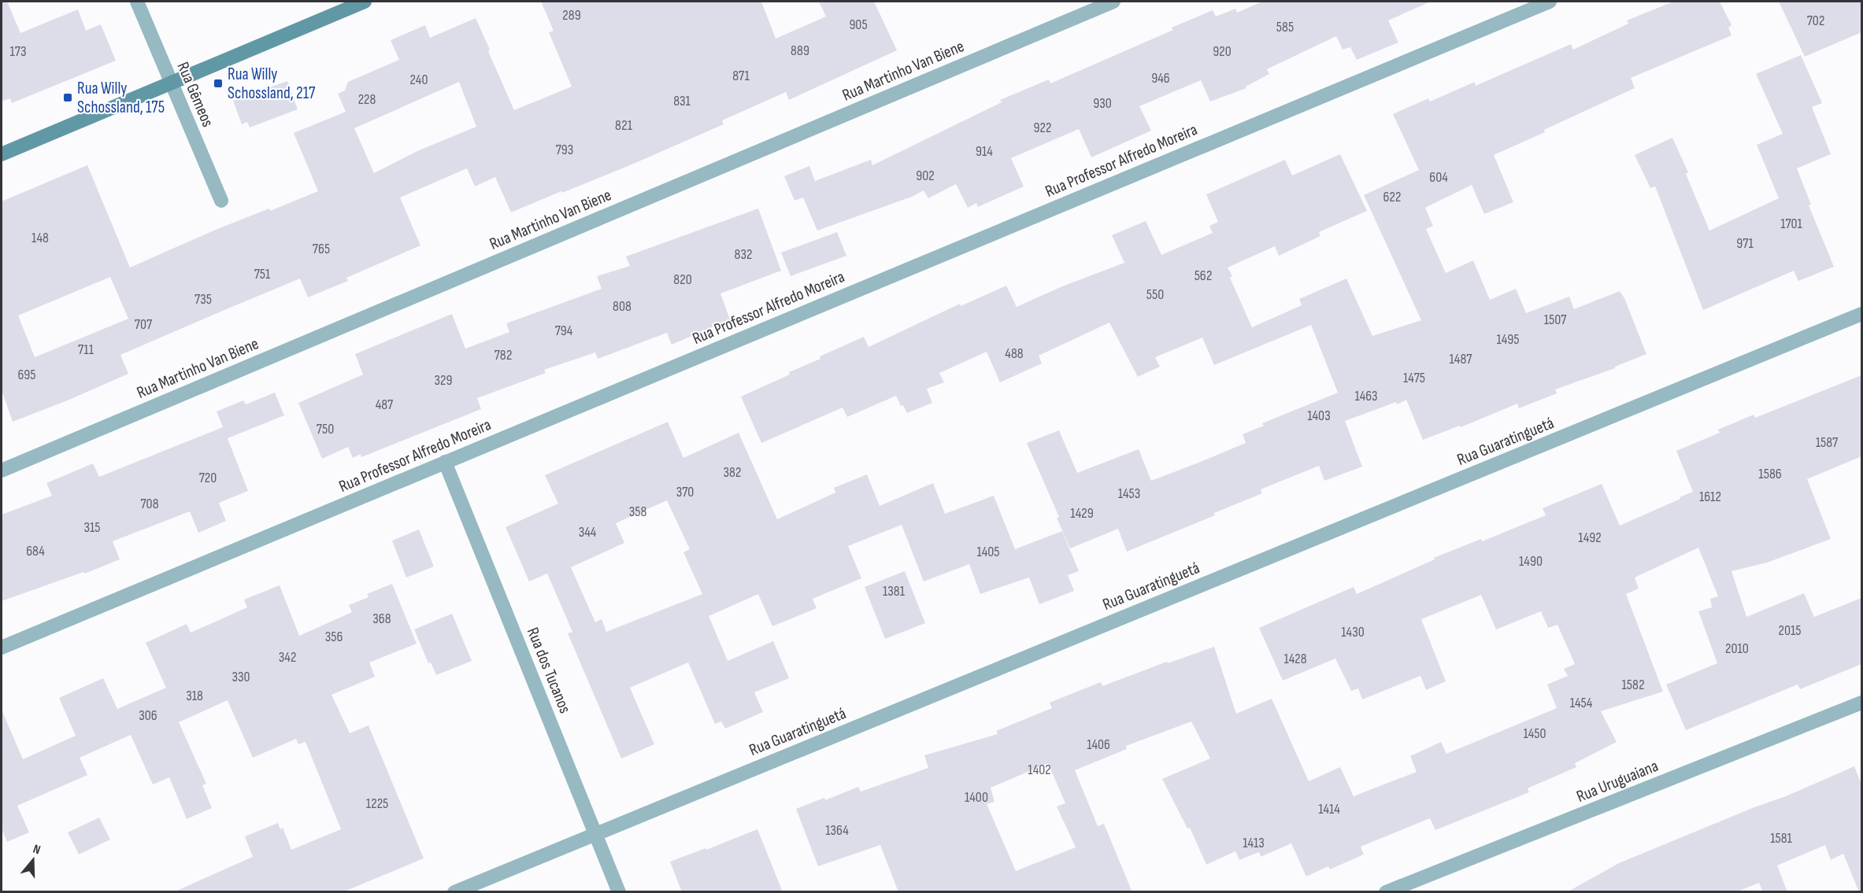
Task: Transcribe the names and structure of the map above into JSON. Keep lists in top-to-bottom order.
{
  "streets": {
    "street": [
      "Rua Martinho Van Biene",
      "Rua Gêmeos",
      "Rua Professor Alfredo Moreira",
      "Rua Guaratinguetá",
      "Rua dos Tucanos",
      "Rua Uruguaiana"
    ]
  },
  "crossings": [
    ["Rua Professor Alfredo Moreira", "Rua dos Tucanos"],
    ["Rua Guaratinguetá", "Rua dos Tucanos"]
  ],
  "places": {
    "transit": ["Rua Willy Schossland, 217", "Rua Willy Schossland, 175"]
  },
  "house_numbers": [
    "289",
    "702",
    "905",
    "585",
    "889",
    "173",
    "920",
    "871",
    "946",
    "240",
    "228",
    "831",
    "930",
    "821",
    "922",
    "793",
    "914",
    "902",
    "604",
    "622",
    "1701",
    "148",
    "971",
    "765",
    "832",
    "751",
    "562",
    "820",
    "550",
    "735",
    "808",
    "1507",
    "707",
    "794",
    "1495",
    "711",
    "488",
    "782",
    "1487",
    "695",
    "1475",
    "329",
    "1463",
    "487",
    "1403",
    "750",
    "1587",
    "382",
    "1586",
    "720",
    "370",
    "1453",
    "1612",
    "708",
    "358",
    "1429",
    "315",
    "344",
    "1492",
    "684",
    "1405",
    "1490",
    "1381",
    "368",
    "2015",
    "1430",
    "356",
    "2010",
    "342",
    "1428",
    "330",
    "1582",
    "318",
    "1454",
    "306",
    "1450",
    "1406",
    "1402",
    "1400",
    "1225",
    "1414",
    "1364",
    "1581",
    "1413"
  ],
  "north": "top"
}
